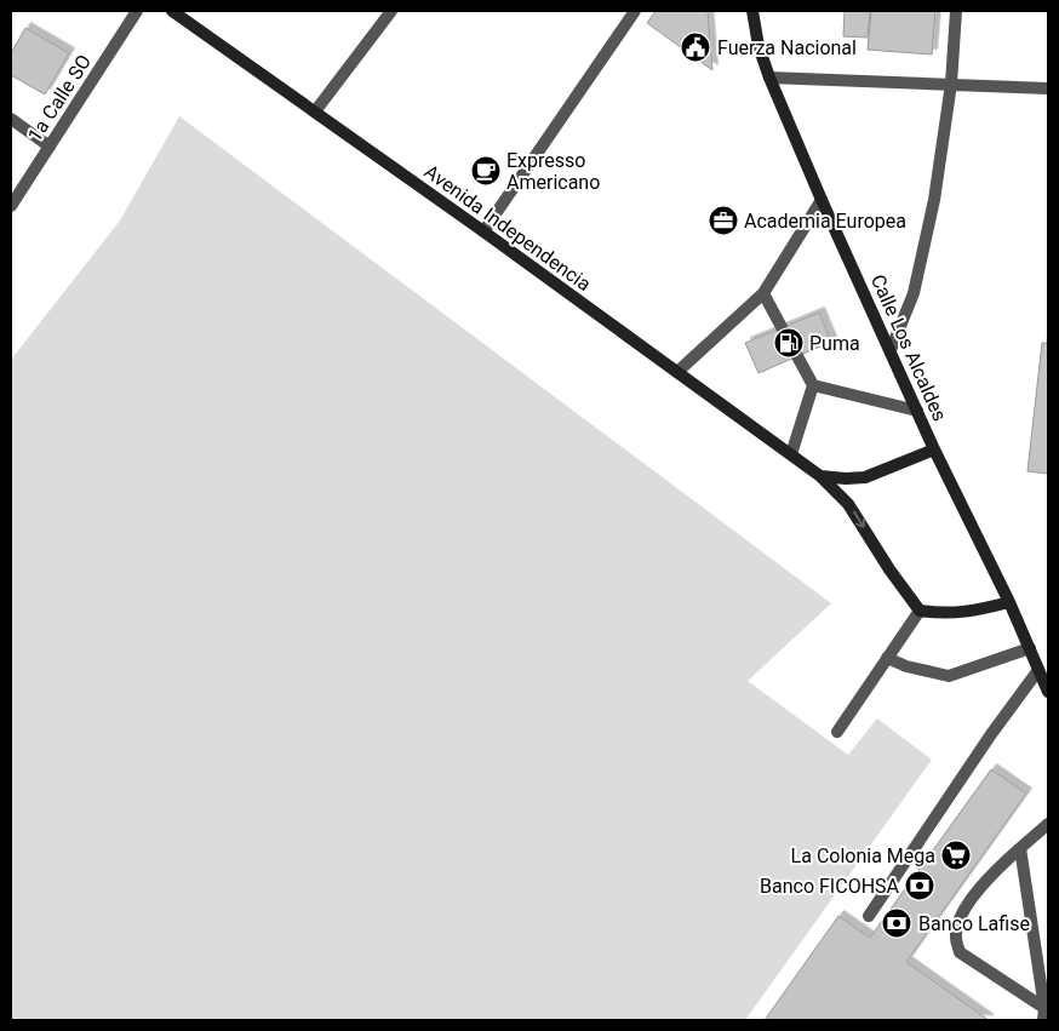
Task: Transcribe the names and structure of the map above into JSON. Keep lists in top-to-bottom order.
{
  "streets": {
    "street": ["1a Calle SO", "Avenida Independencia", "Calle Los Alcaldes"]
  },
  "places": {
    "public building": ["Fuerza Nacional"],
    "cafe": ["Expresso Americano"],
    "office": ["Academia Europea"],
    "fuel station": ["Puma"],
    "supermarket": ["La Colonia Mega"],
    "bank": ["Banco FICOHSA", "Banco Lafise"]
  }
}
